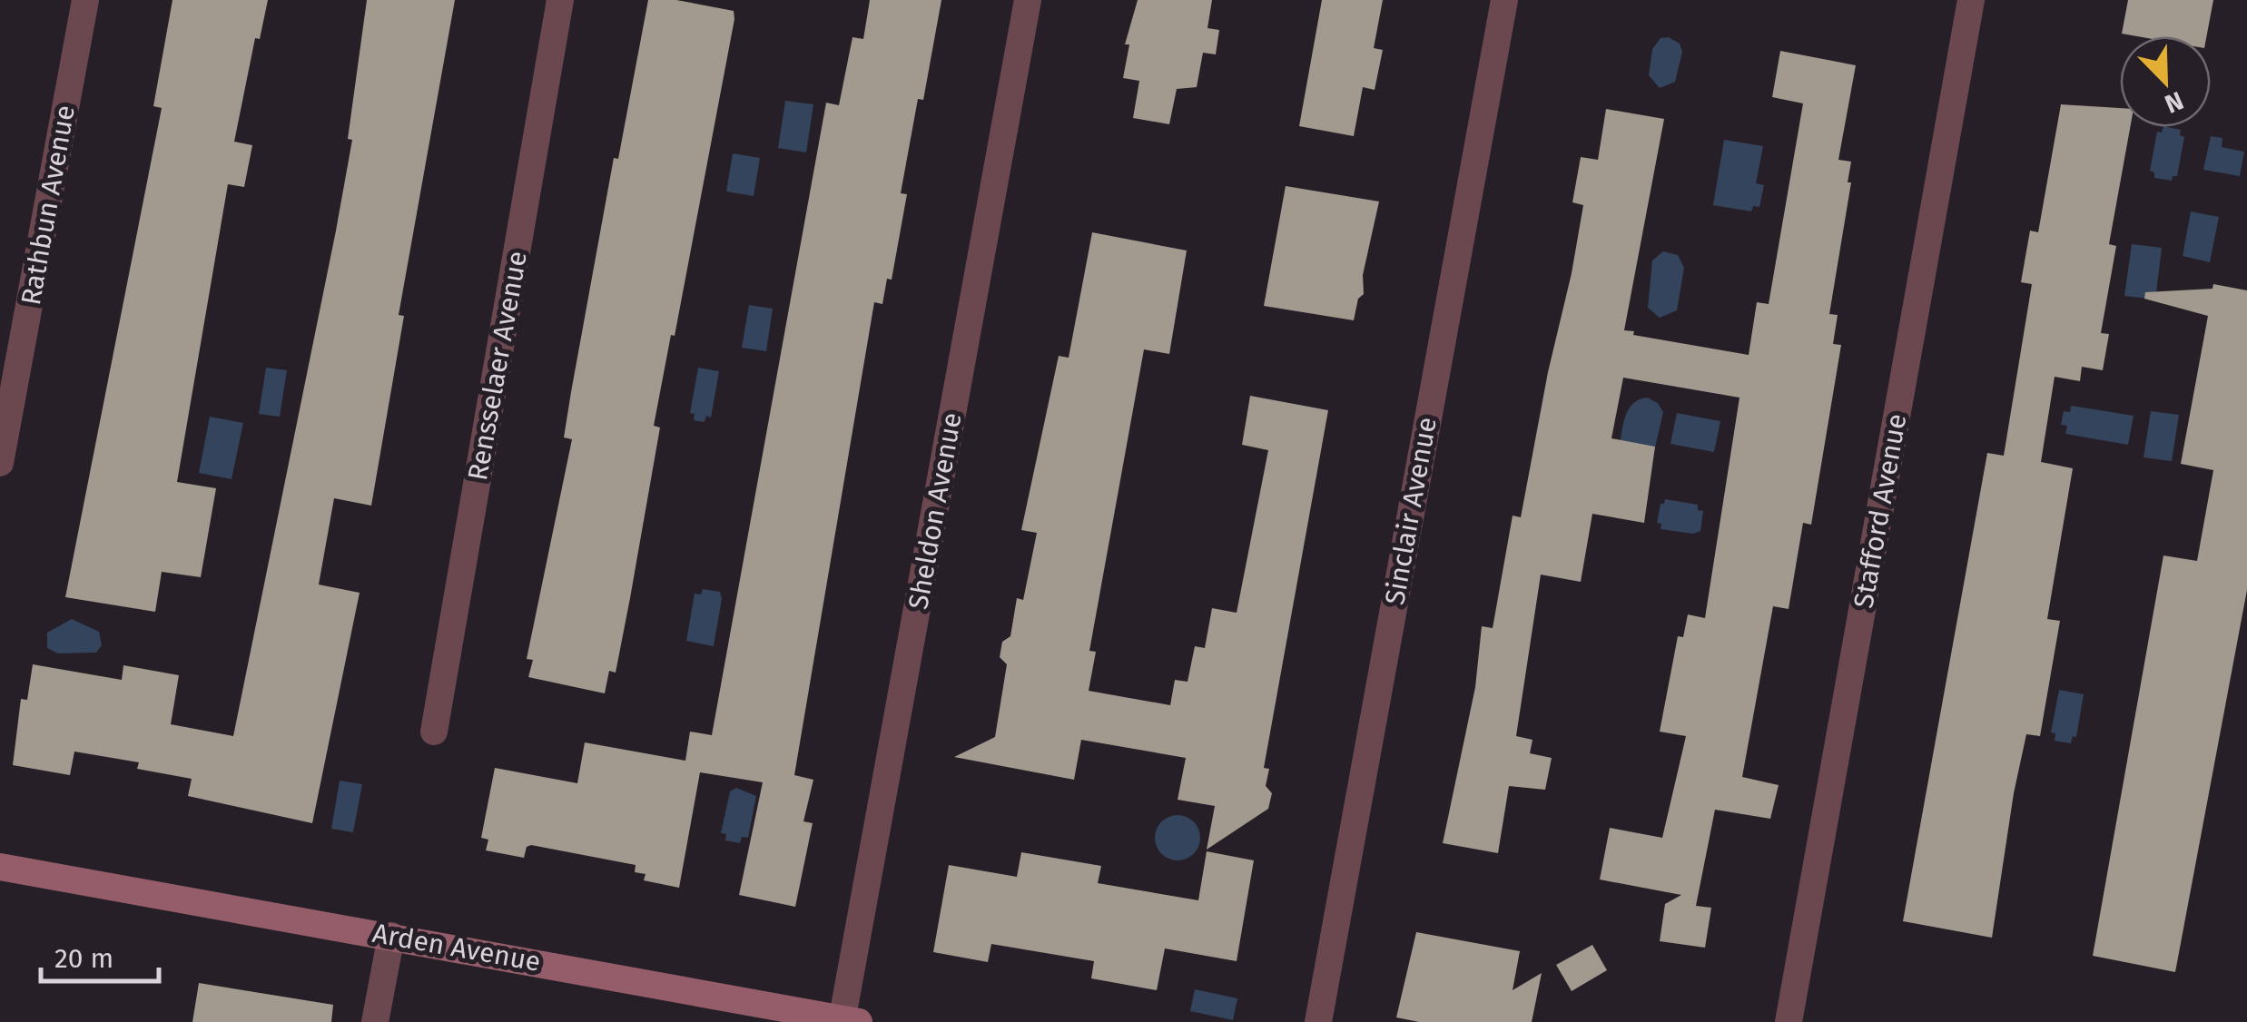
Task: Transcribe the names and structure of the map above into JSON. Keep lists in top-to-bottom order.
{
  "streets": {
    "street": [
      "Rathbun Avenue",
      "Rensselaer Avenue",
      "Sheldon Avenue",
      "Sinclair Avenue",
      "Stafford Avenue",
      "Arden Avenue"
    ]
  },
  "crossings": [
    ["Sheldon Avenue", "Arden Avenue"]
  ],
  "scale_bar": "20 m",
  "north": "bottom right"
}
